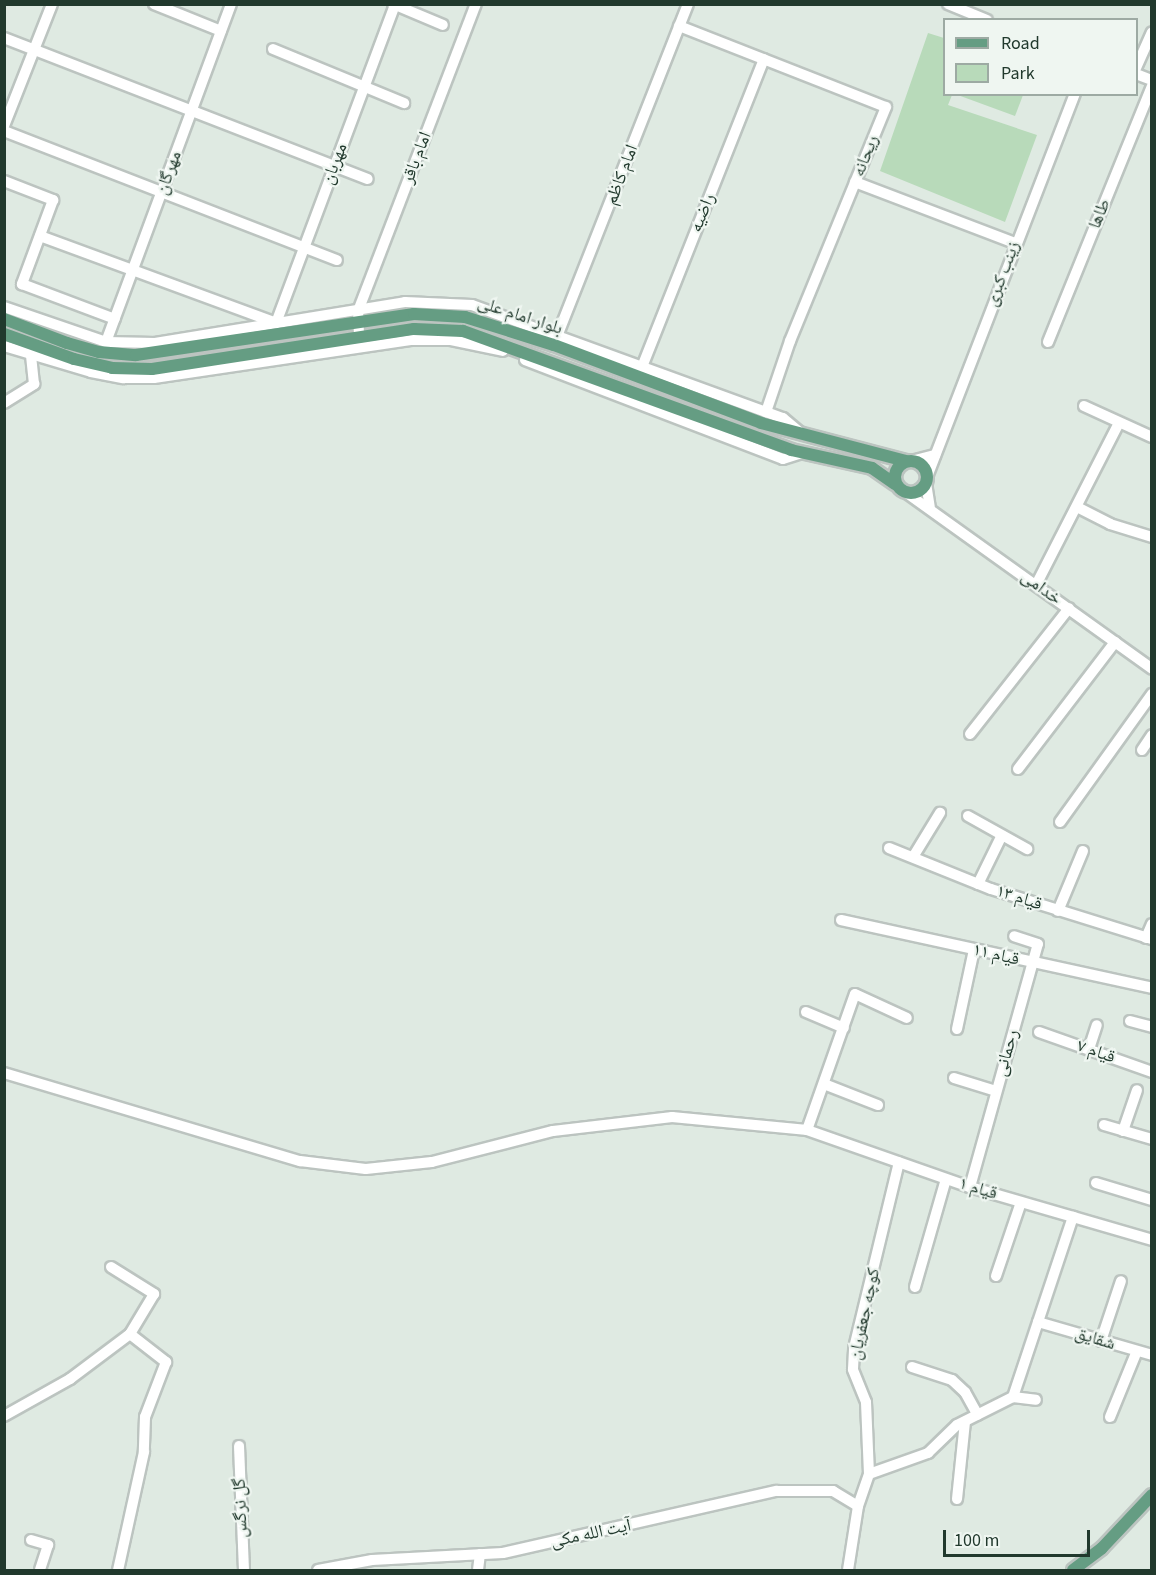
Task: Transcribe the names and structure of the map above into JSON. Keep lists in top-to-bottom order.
{
  "streets": {
    "main road": ["بلوار امام علی"],
    "street": [
      "ریحانه",
      "امام باقر",
      "مهربان",
      "مهرگان",
      "امام کاظم",
      "راضیه",
      "طاها",
      "زینب کبری",
      "خدامی",
      "قیام ۱۳",
      "قیام ۱۱",
      "قیام ۷",
      "رحمانی",
      "قیام ۱",
      "کوچه جعفریان",
      "شقایق",
      "گل نرگس",
      "آیت الله مکی"
    ]
  },
  "crossings": [
    ["ریحانه", "امام کاظم"],
    ["ریحانه", "راضیه"],
    ["امام باقر", "بلوار امام علی"],
    ["امام کاظم", "بلوار امام علی"],
    ["زینب کبری", "بلوار امام علی"],
    ["زینب کبری", "خدامی"],
    ["بلوار امام علی", "خدامی"],
    ["قیام ۱۱", "رحمانی"],
    ["رحمانی", "قیام ۱"],
    ["قیام ۱", "کوچه جعفریان"],
    ["کوچه جعفریان", "آیت الله مکی"]
  ],
  "legend": ["Road", "Park"],
  "scale_bar": "100 m"
}
